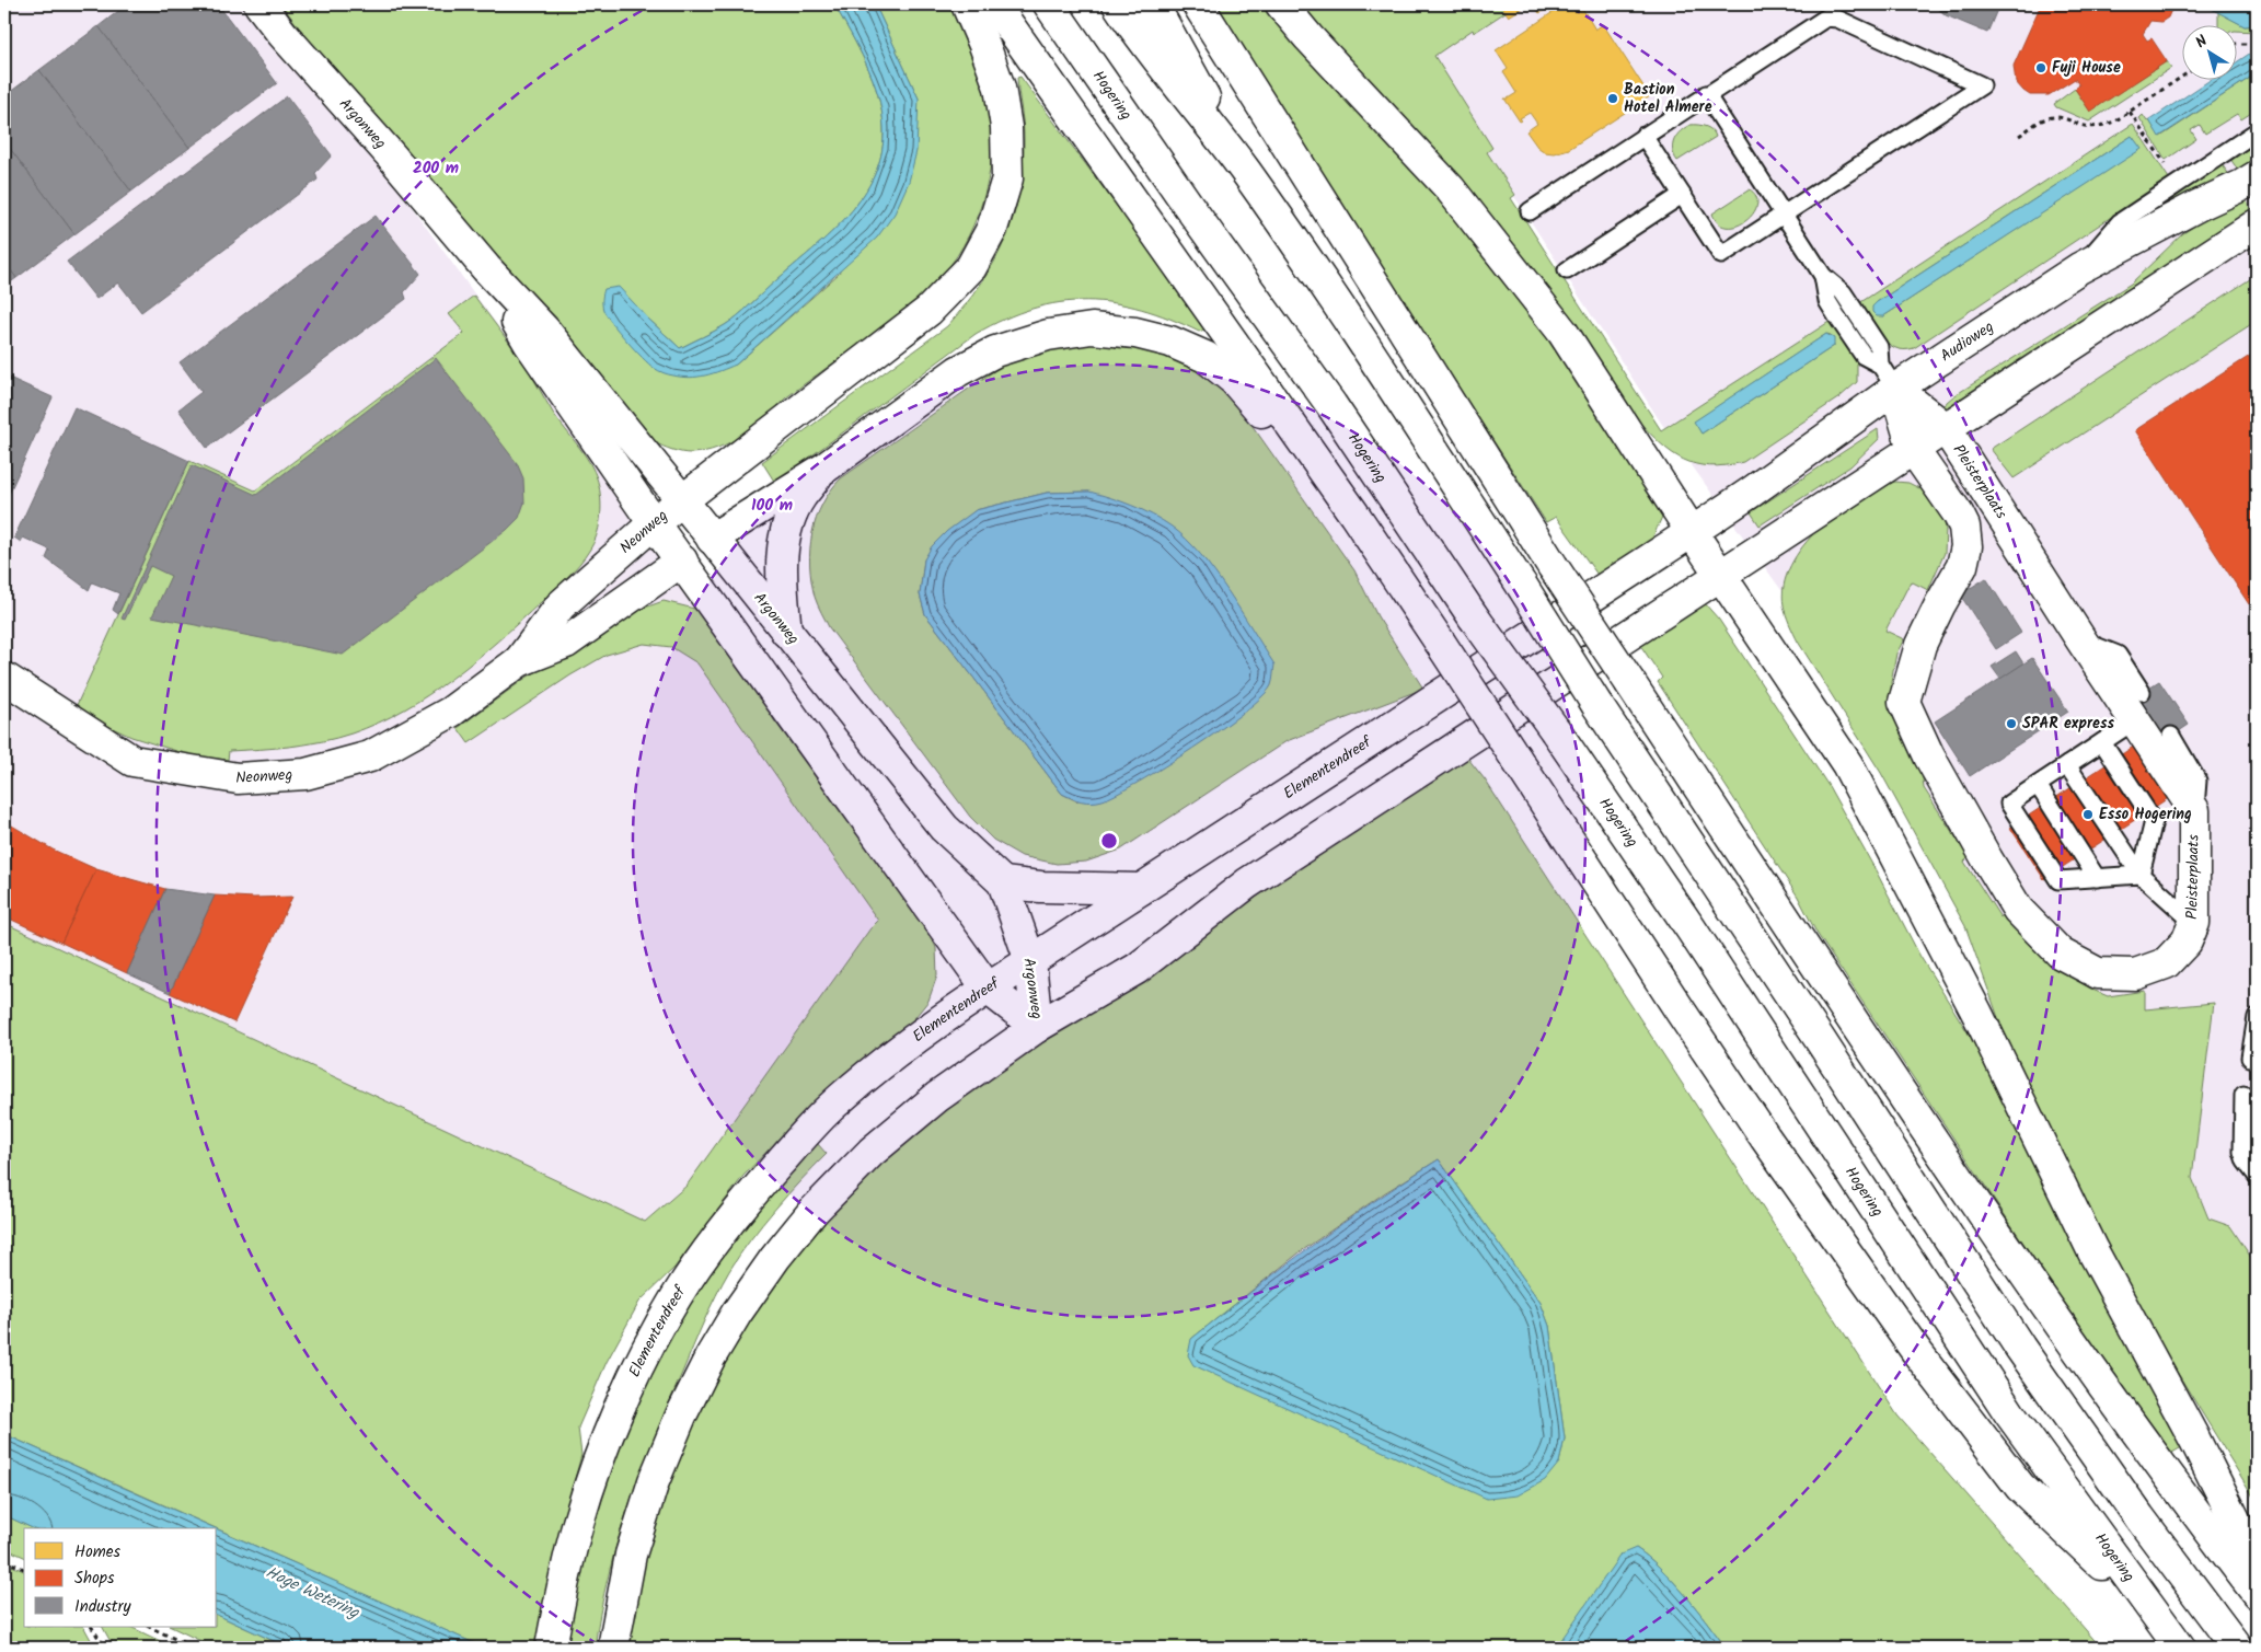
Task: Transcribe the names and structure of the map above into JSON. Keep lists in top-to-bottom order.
{
  "streets": {
    "main road": [
      "Hogering",
      "Argonweg",
      "Audioweg",
      "Pleisterplaats",
      "Neonweg",
      "Elementendreef"
    ]
  },
  "crossings": [
    ["Argonweg", "Neonweg"],
    ["Argonweg", "Elementendreef"],
    ["Audioweg", "Pleisterplaats"],
    ["Audioweg", "Elementendreef"]
  ],
  "water": ["Hoge Wetering"],
  "places": [
    "Fuji House",
    "Bastion Hotel Almere",
    "SPAR express",
    "Esso Hogering"
  ],
  "legend": ["Homes", "Shops", "Industry"],
  "north": "top left",
  "rings": ["200 m", "100 m"]
}
